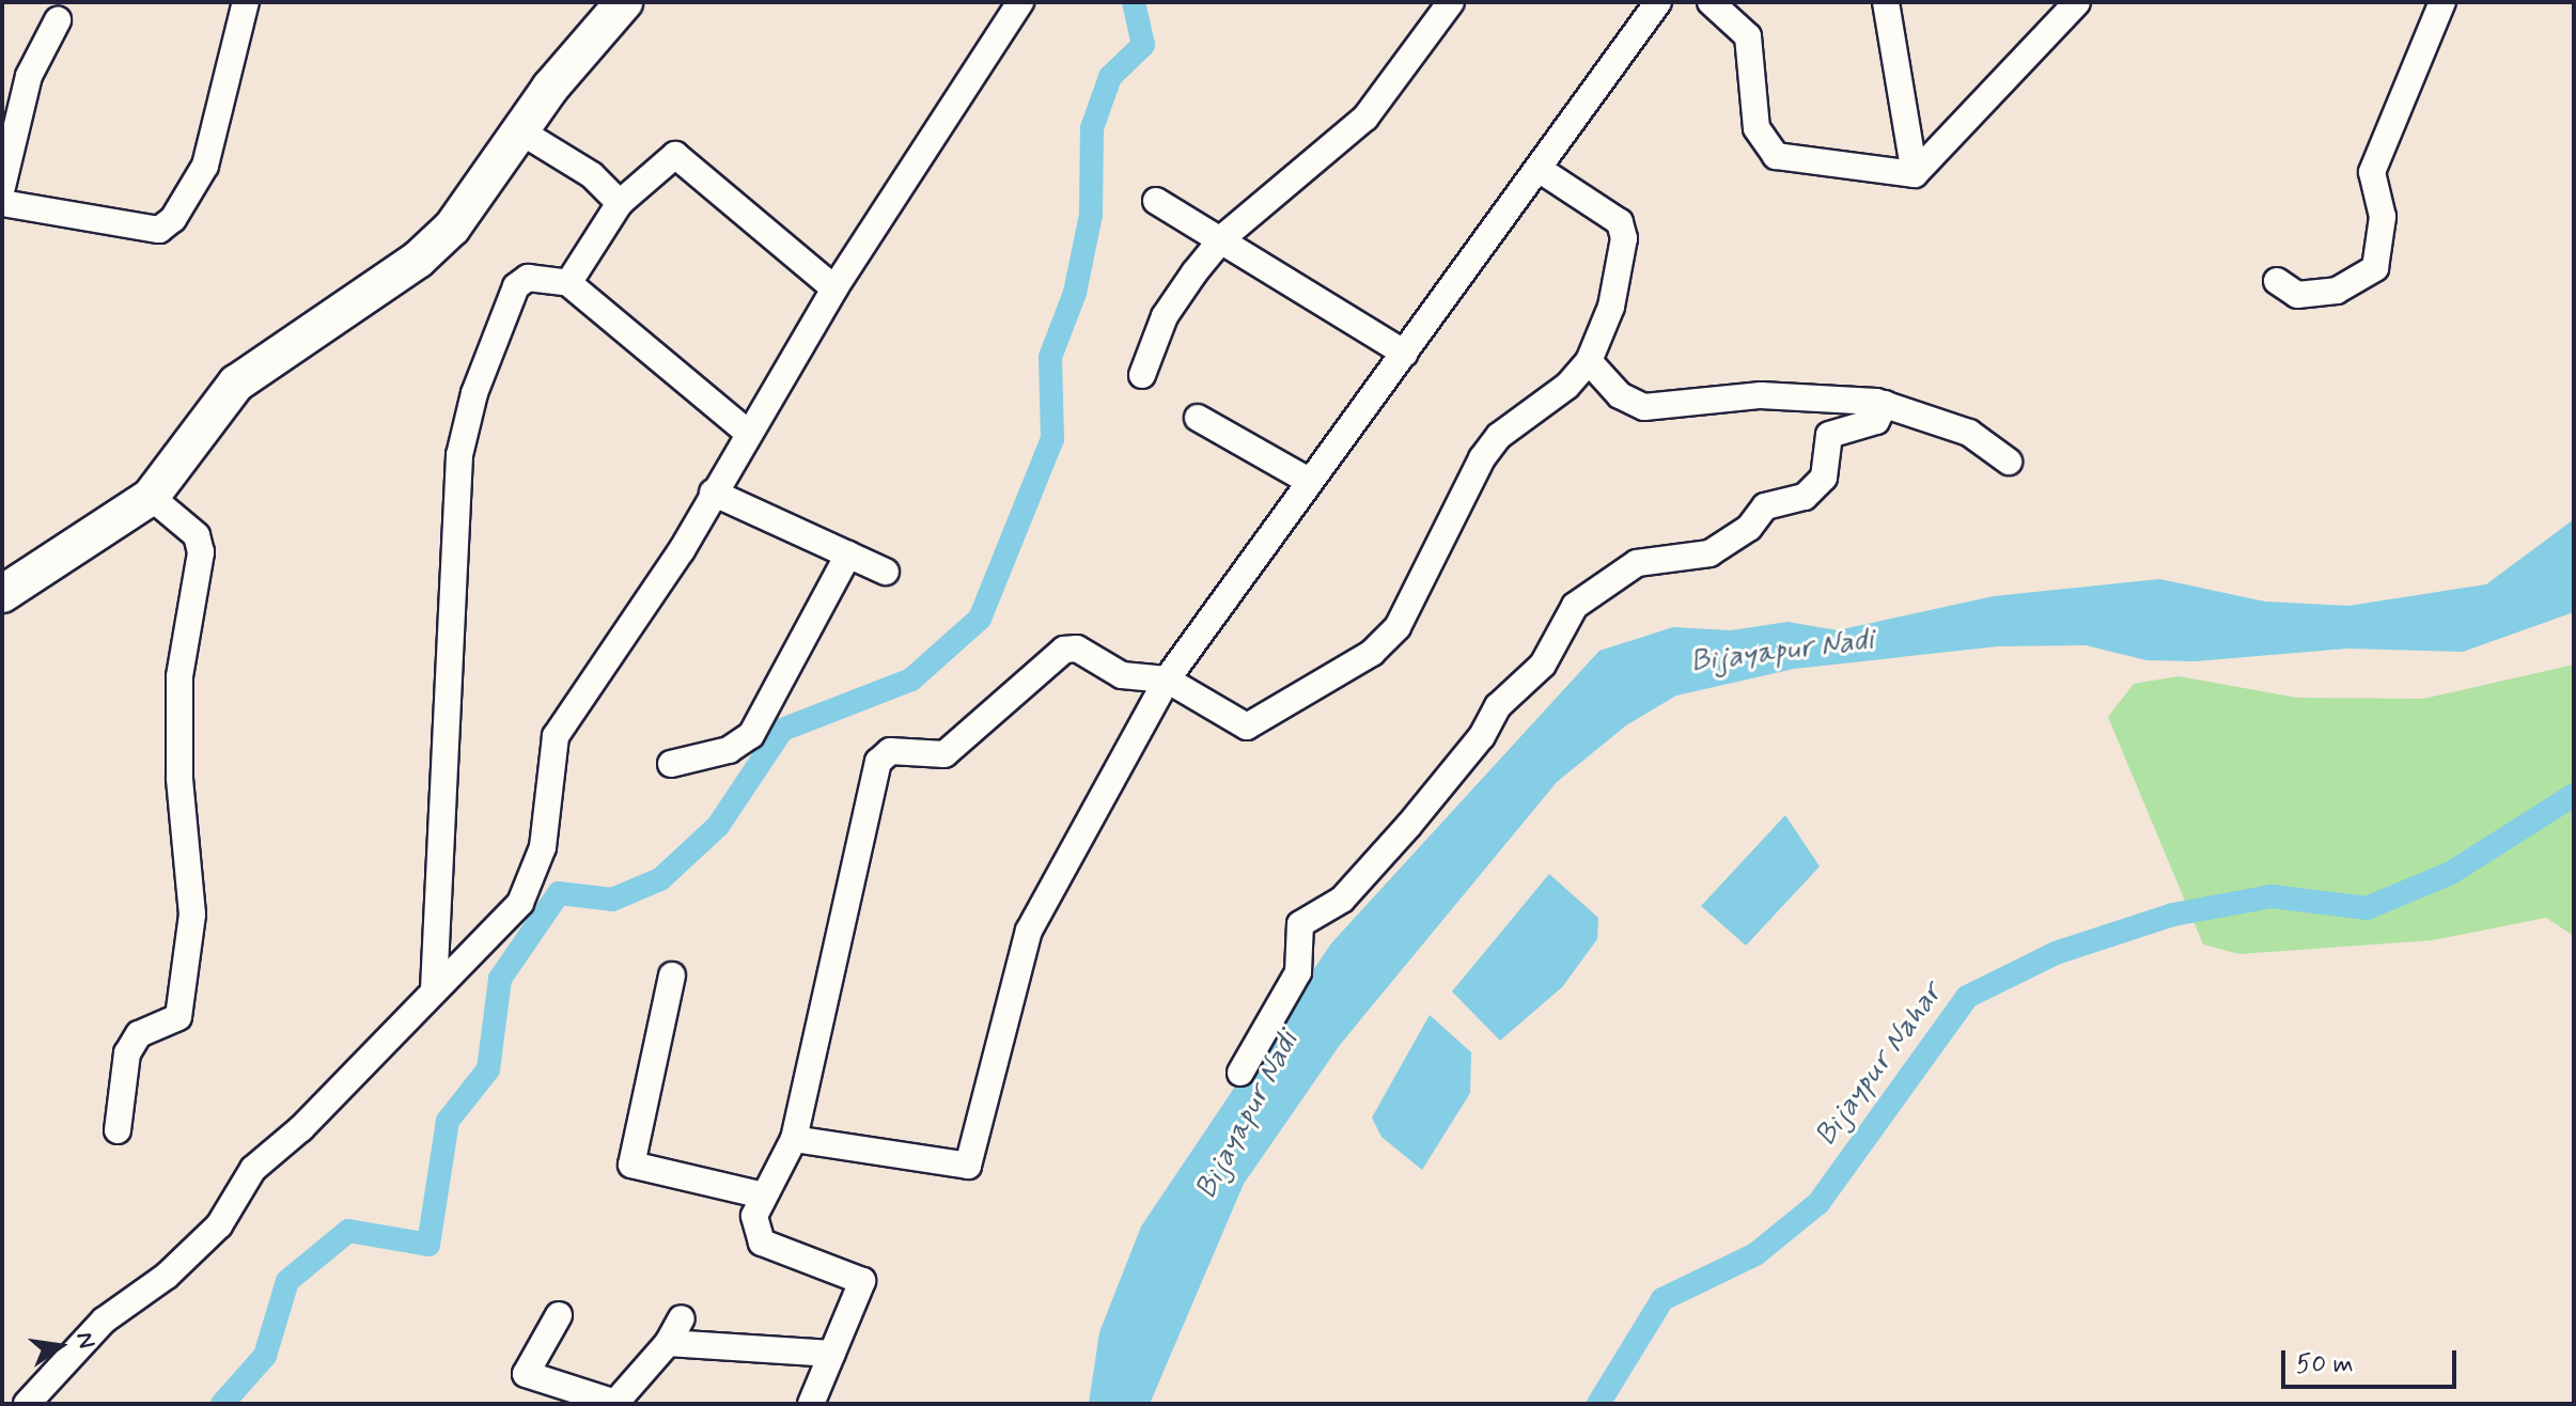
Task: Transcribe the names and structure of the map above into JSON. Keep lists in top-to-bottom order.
{
  "water": ["Bijayapur Nadi", "Bijaypur Nahar"],
  "scale_bar": "50 m",
  "north": "right"
}
